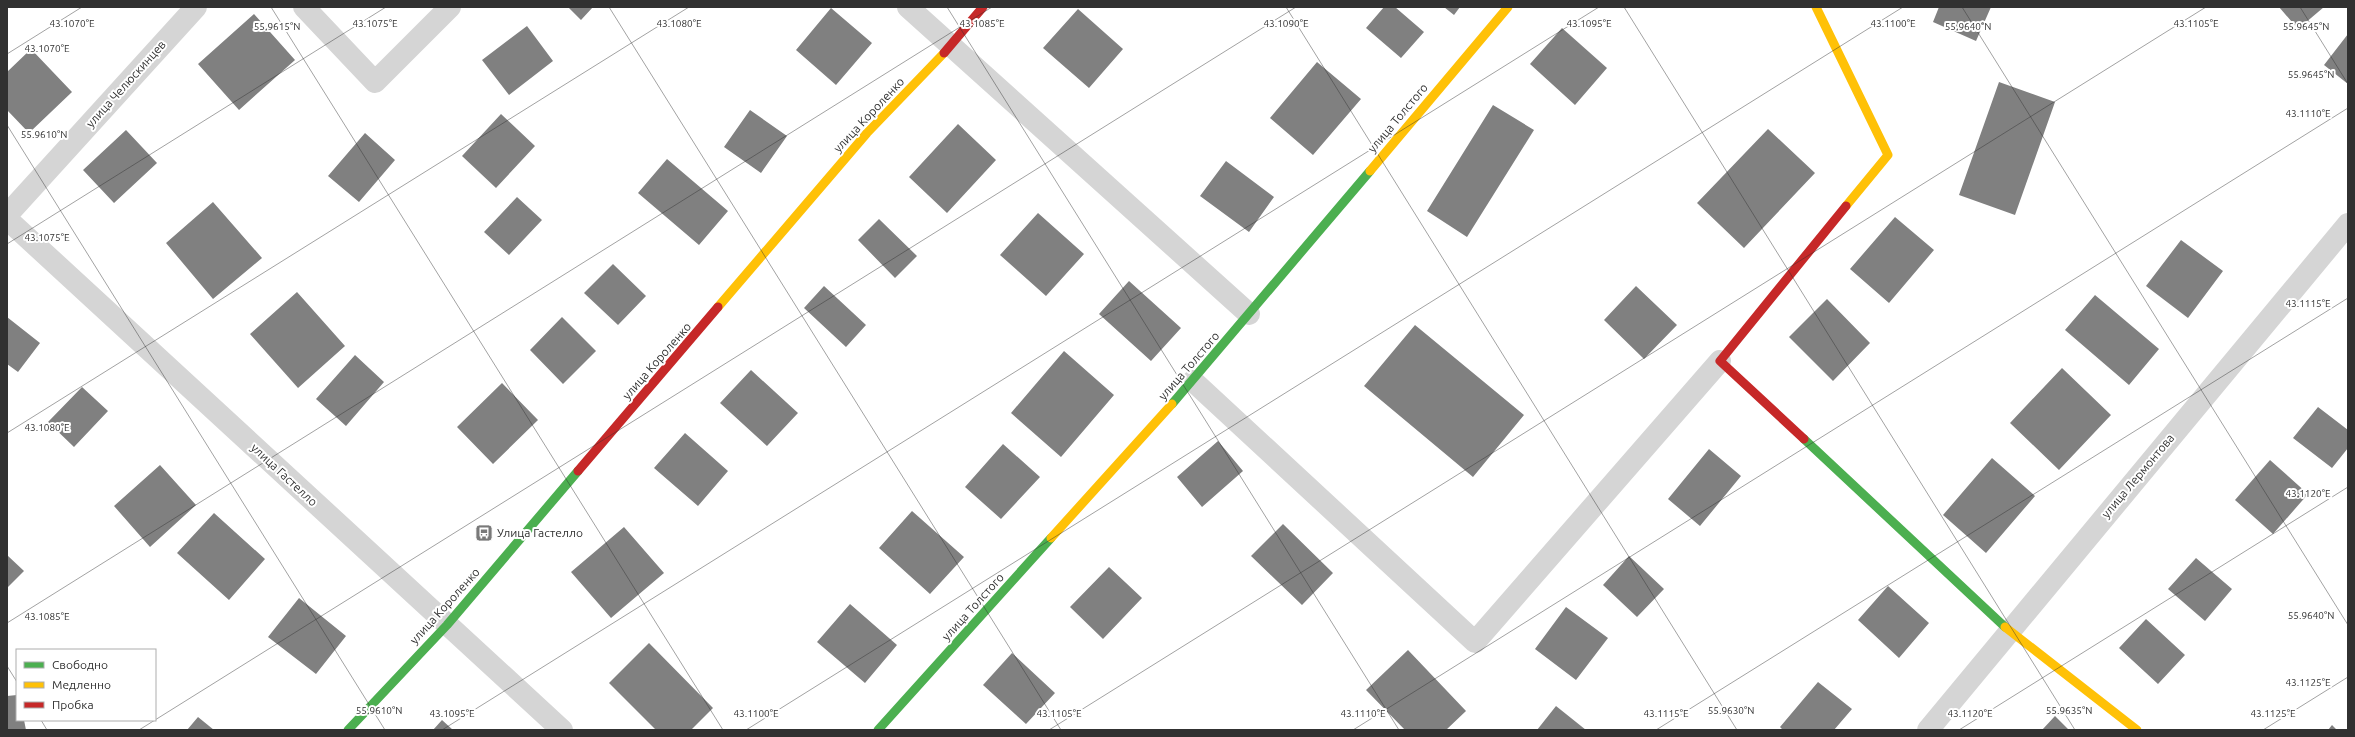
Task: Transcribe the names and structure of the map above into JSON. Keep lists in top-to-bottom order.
{
  "streets": {
    "street": [
      "улица Челюскинцев",
      "улица Короленко",
      "улица Толстого",
      "улица Гастелло",
      "улица Лермонтова"
    ]
  },
  "crossings": [
    ["улица Короленко", "улица Гастелло"]
  ],
  "places": {
    "bus stop": ["Улица Гастелло"]
  },
  "legend": ["Свободно", "Медленно", "Пробка"],
  "coordinates": [
    "43.1070°E",
    "43.1075°E",
    "43.1080°E",
    "43.1090°E",
    "43.1095°E",
    "43.1100°E",
    "43.1105°E",
    "43.1085°E",
    "55.9615°N",
    "55.9640°N",
    "55.9645°N",
    "43.1110°E",
    "55.9610°N",
    "43.1115°E",
    "43.1120°E",
    "43.1125°E",
    "55.9630°N",
    "55.9635°N"
  ]
}
